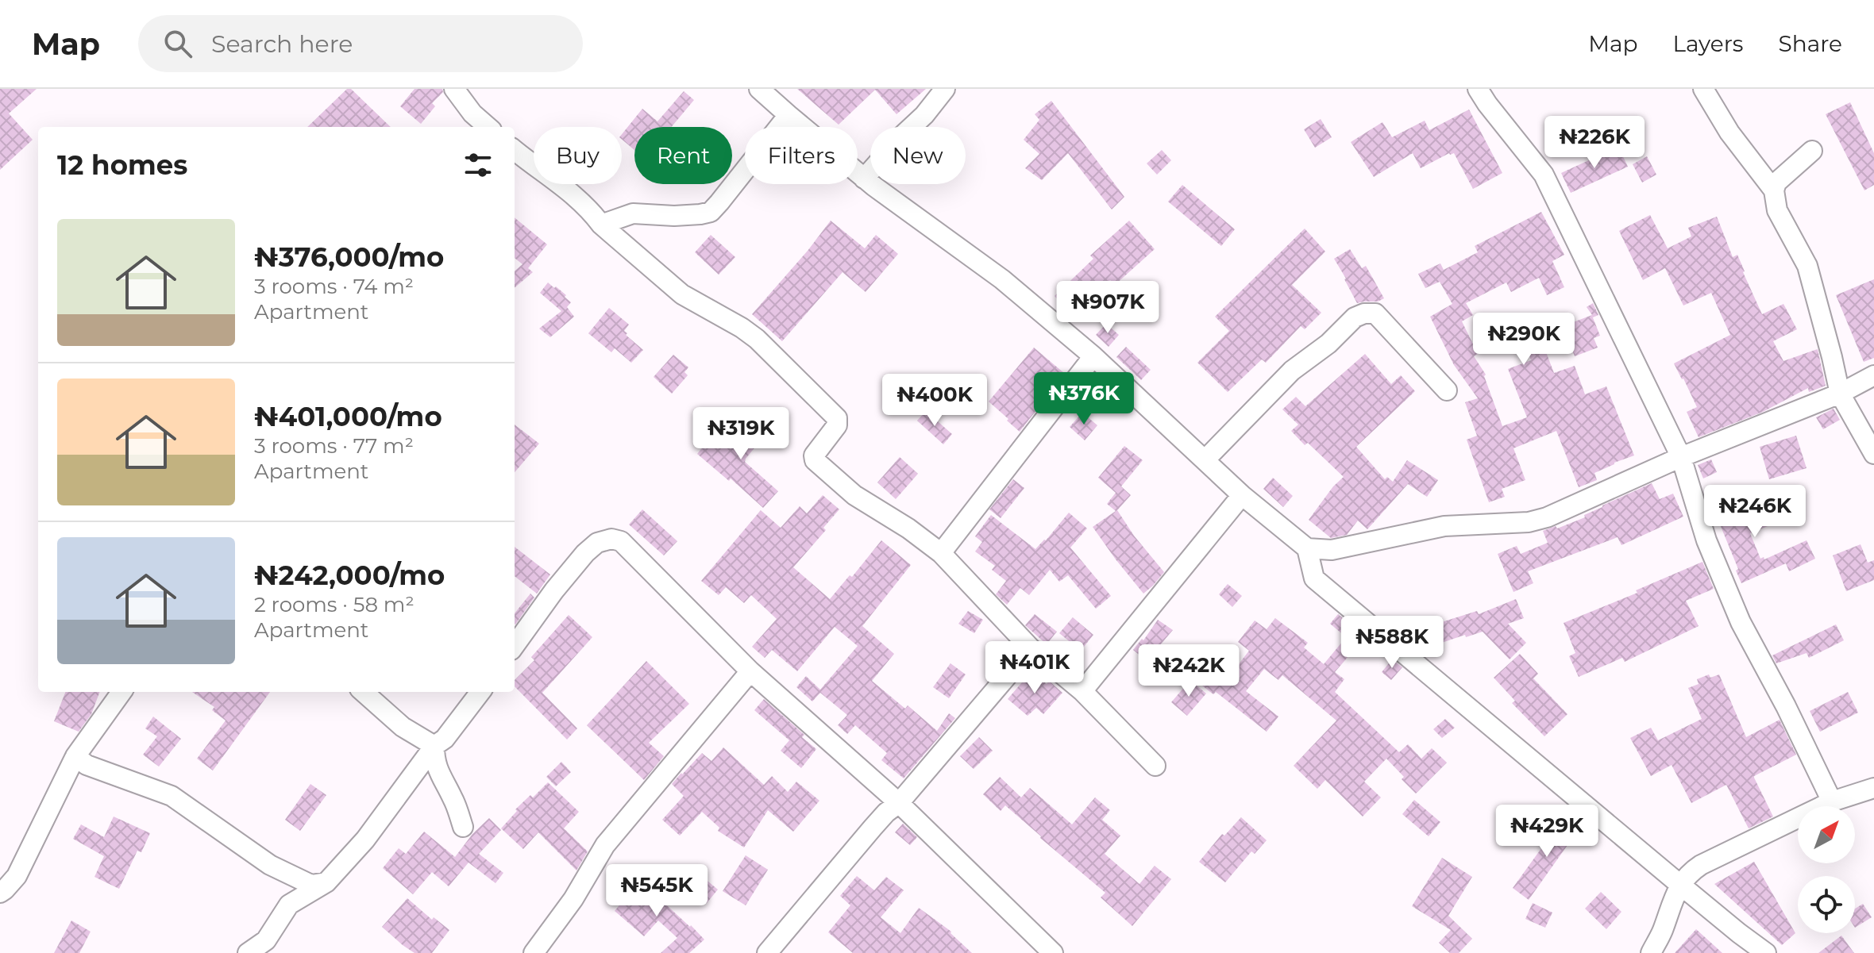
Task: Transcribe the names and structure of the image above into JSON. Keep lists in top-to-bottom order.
{
  "north": "top right",
  "page": {
    "header": "Map",
    "search": "Search here",
    "nav": ["Map", "Layers", "Share"],
    "price": [
      "₦226K",
      "₦907K",
      "₦290K",
      "₦376K",
      "₦400K",
      "₦319K",
      "₦246K",
      "₦588K",
      "₦401K",
      "₦242K",
      "₦429K",
      "₦545K"
    ],
    "chip": [
      "Buy",
      "Rent",
      "Filters",
      "New"
    ],
    "heading": "12 homes",
    "list": [
      {
        "name": "₦376,000/mo",
        "note": "3 rooms · 74 m² · Apartment"
      },
      {
        "name": "₦401,000/mo",
        "note": "3 rooms · 77 m² · Apartment"
      },
      {
        "name": "₦242,000/mo",
        "note": "2 rooms · 58 m² · Apartment"
      }
    ]
  }
}
